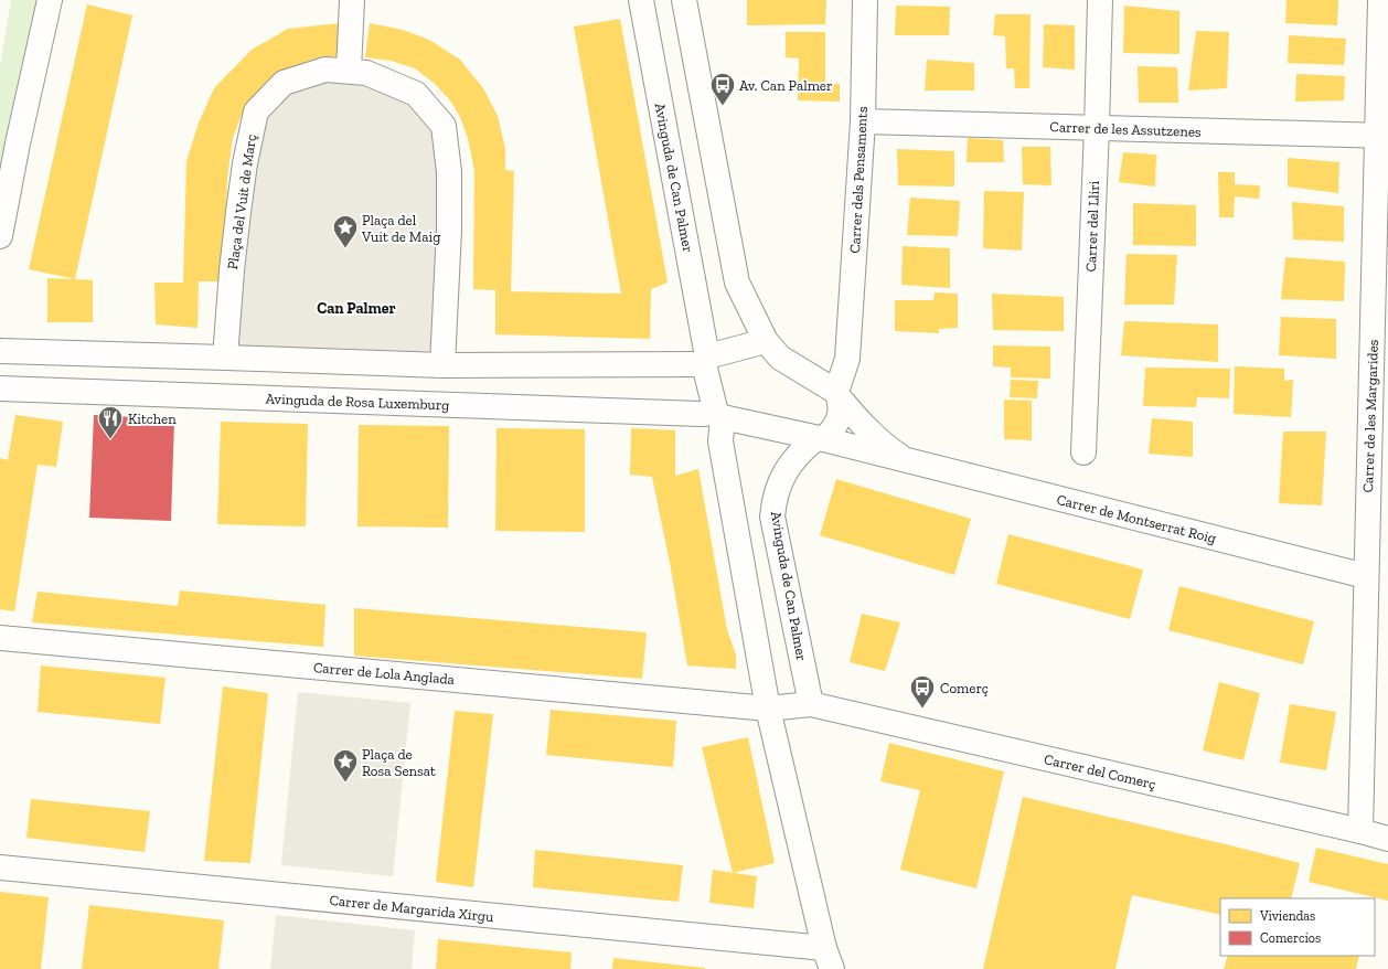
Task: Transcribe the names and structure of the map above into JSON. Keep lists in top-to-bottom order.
{
  "streets": {
    "street": [
      "Carrer de les Assutzenes",
      "Avinguda de Can Palmer",
      "Carrer dels Pensaments",
      "Plaça del Vuit de Març",
      "Carrer del Lliri",
      "Avinguda de Rosa Luxemburg",
      "Carrer de les Margarides",
      "Carrer de Montserrat Roig",
      "Carrer de Lola Anglada",
      "Carrer del Comerç",
      "Carrer de Margarida Xirgu"
    ]
  },
  "crossings": [
    ["Carrer de les Assutzenes", "Carrer dels Pensaments"],
    ["Carrer de les Assutzenes", "Carrer del Lliri"],
    ["Carrer de les Assutzenes", "Carrer de les Margarides"],
    ["Avinguda de Can Palmer", "Carrer dels Pensaments"],
    ["Avinguda de Can Palmer", "Avinguda de Rosa Luxemburg"],
    ["Avinguda de Can Palmer", "Carrer de Montserrat Roig"],
    ["Avinguda de Can Palmer", "Carrer del Comerç"],
    ["Carrer dels Pensaments", "Carrer de Montserrat Roig"],
    ["Avinguda de Rosa Luxemburg", "Carrer de Montserrat Roig"],
    ["Carrer de les Margarides", "Carrer de Montserrat Roig"],
    ["Carrer de les Margarides", "Carrer del Comerç"]
  ],
  "districts": ["Can Palmer"],
  "places": {
    "bus stop": ["Av. Can Palmer", "Comerç"],
    "place": ["Plaça del Vuit de Maig", "Plaça de Rosa Sensat"],
    "restaurant": ["Kitchen"]
  },
  "legend": ["Viviendas", "Comercios"]
}
